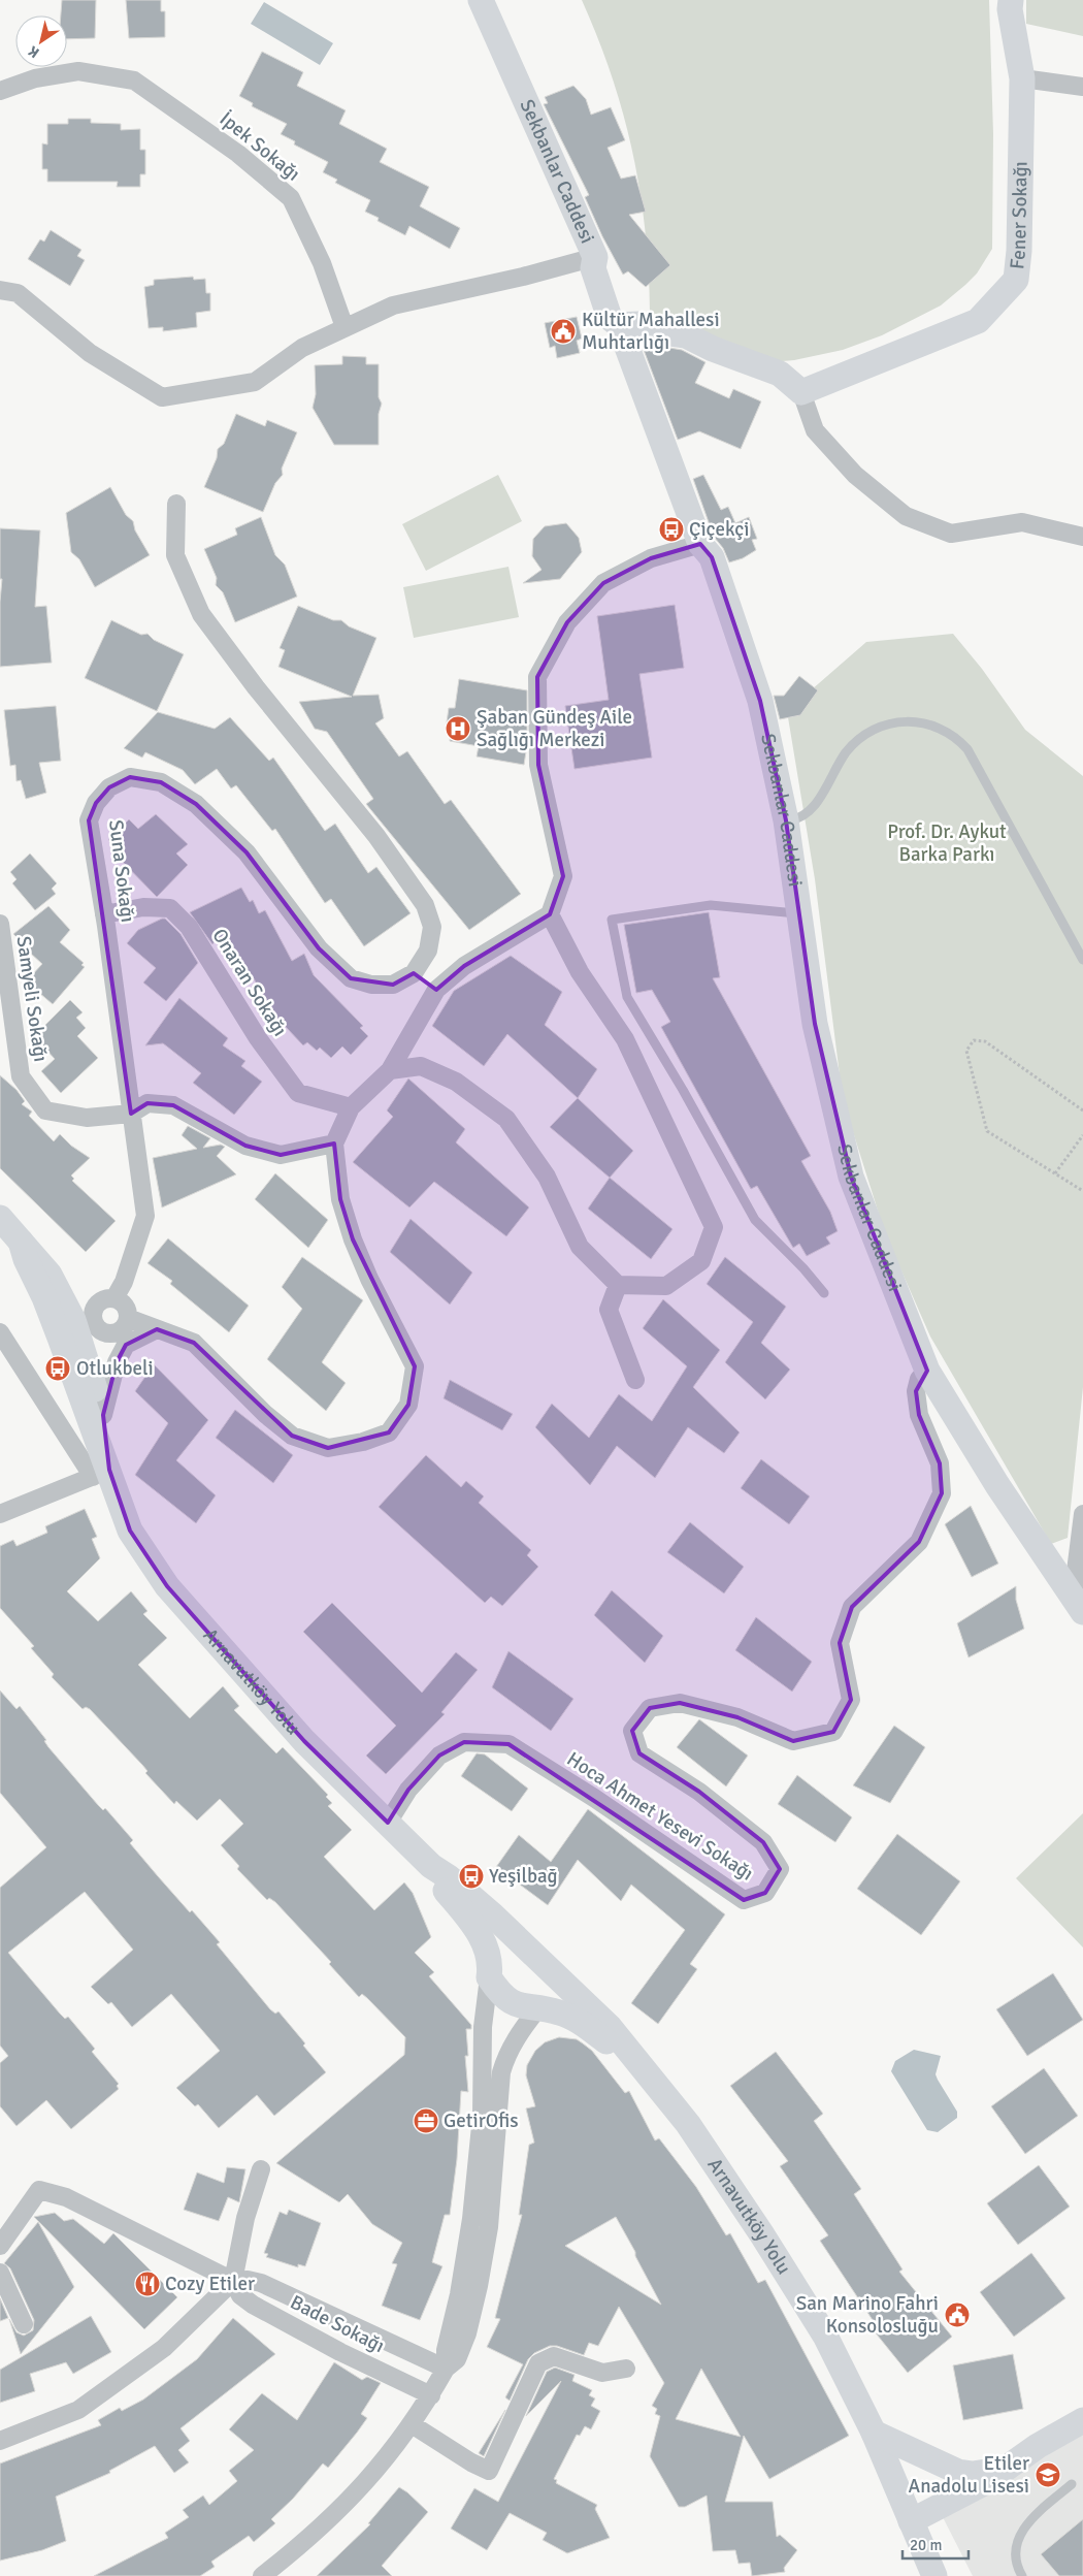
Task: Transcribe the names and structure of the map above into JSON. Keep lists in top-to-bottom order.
{
  "streets": {
    "main road": ["Sekbanlar Caddesi", "Fener Sokağı", "Arnavutköy Yolu"],
    "street": [
      "İpek Sokağı",
      "Suna Sokağı",
      "Onaran Sokağı",
      "Samyeli Sokağı",
      "Hoca Ahmet Yesevi Sokağı",
      "Bade Sokağı"
    ]
  },
  "crossings": [
    ["Sekbanlar Caddesi", "Hoca Ahmet Yesevi Sokağı"],
    ["Suna Sokağı", "Onaran Sokağı"],
    ["Suna Sokağı", "Samyeli Sokağı"],
    ["Arnavutköy Yolu", "Hoca Ahmet Yesevi Sokağı"]
  ],
  "parks": ["Prof. Dr. Aykut Barka Parkı"],
  "places": {
    "public building": ["Kültür Mahallesi Muhtarlığı", "San Marino Fahri Konsolosluğu"],
    "bus stop": ["Çiçekçi", "Otlukbeli", "Yeşilbağ"],
    "hospital": ["Şaban Gündeş Aile Sağlığı Merkezi"],
    "office": ["GetirOfis"],
    "restaurant": ["Cozy Etiler"],
    "school or university": ["Etiler Anadolu Lisesi"]
  },
  "scale_bar": "20 m",
  "north": "bottom left"
}
